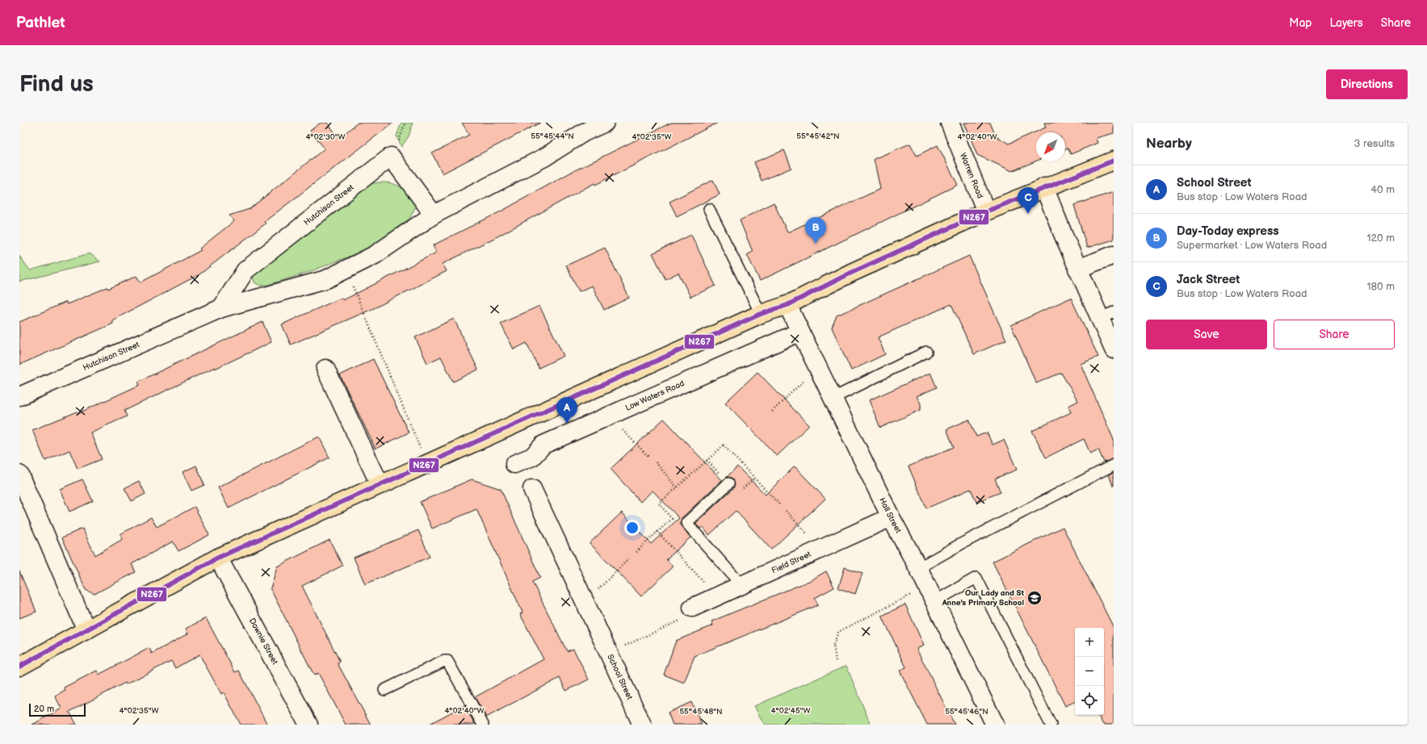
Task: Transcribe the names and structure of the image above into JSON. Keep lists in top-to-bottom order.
{
  "streets": {
    "street": [
      "Warren Road",
      "Hutchison Street",
      "Low Waters Road",
      "Hall Street",
      "Field Street",
      "Downie Street",
      "School Street"
    ]
  },
  "crossings": [
    ["Low Waters Road", "Hall Street"],
    ["Hall Street", "Field Street"]
  ],
  "places": {
    "school or university": ["Our Lady and St Anne's Primary School"]
  },
  "lines": ["transit line N267"],
  "scale_bar": "20 m",
  "north": "bottom left",
  "page": {
    "header": "Pathlet",
    "nav": ["Map", "Layers", "Share"],
    "buttons": [
      "Directions",
      ["Save", "Share"]
    ],
    "title": "Find us",
    "heading": ["Nearby", "3 results"],
    "list": [
      {
        "mark": "A",
        "name": "School Street",
        "note": "Bus stop · Low Waters Road",
        "value": "40 m"
      },
      {
        "mark": "B",
        "name": "Day-Today express",
        "note": "Supermarket · Low Waters Road",
        "value": "120 m"
      },
      {
        "mark": "C",
        "name": "Jack Street",
        "note": "Bus stop · Low Waters Road",
        "value": "180 m"
      }
    ],
    "pins": ["C", "B", "A"],
    "map_buttons": ["+", "−"],
    "scale": "20 m"
  },
  "coordinates": [
    "55°45'44\"N",
    "55°45'42\"N",
    "4°02'30\"W",
    "4°02'35\"W",
    "4°02'40\"W",
    "4°02'45\"W",
    "55°45'48\"N",
    "55°45'46\"N"
  ]
}
